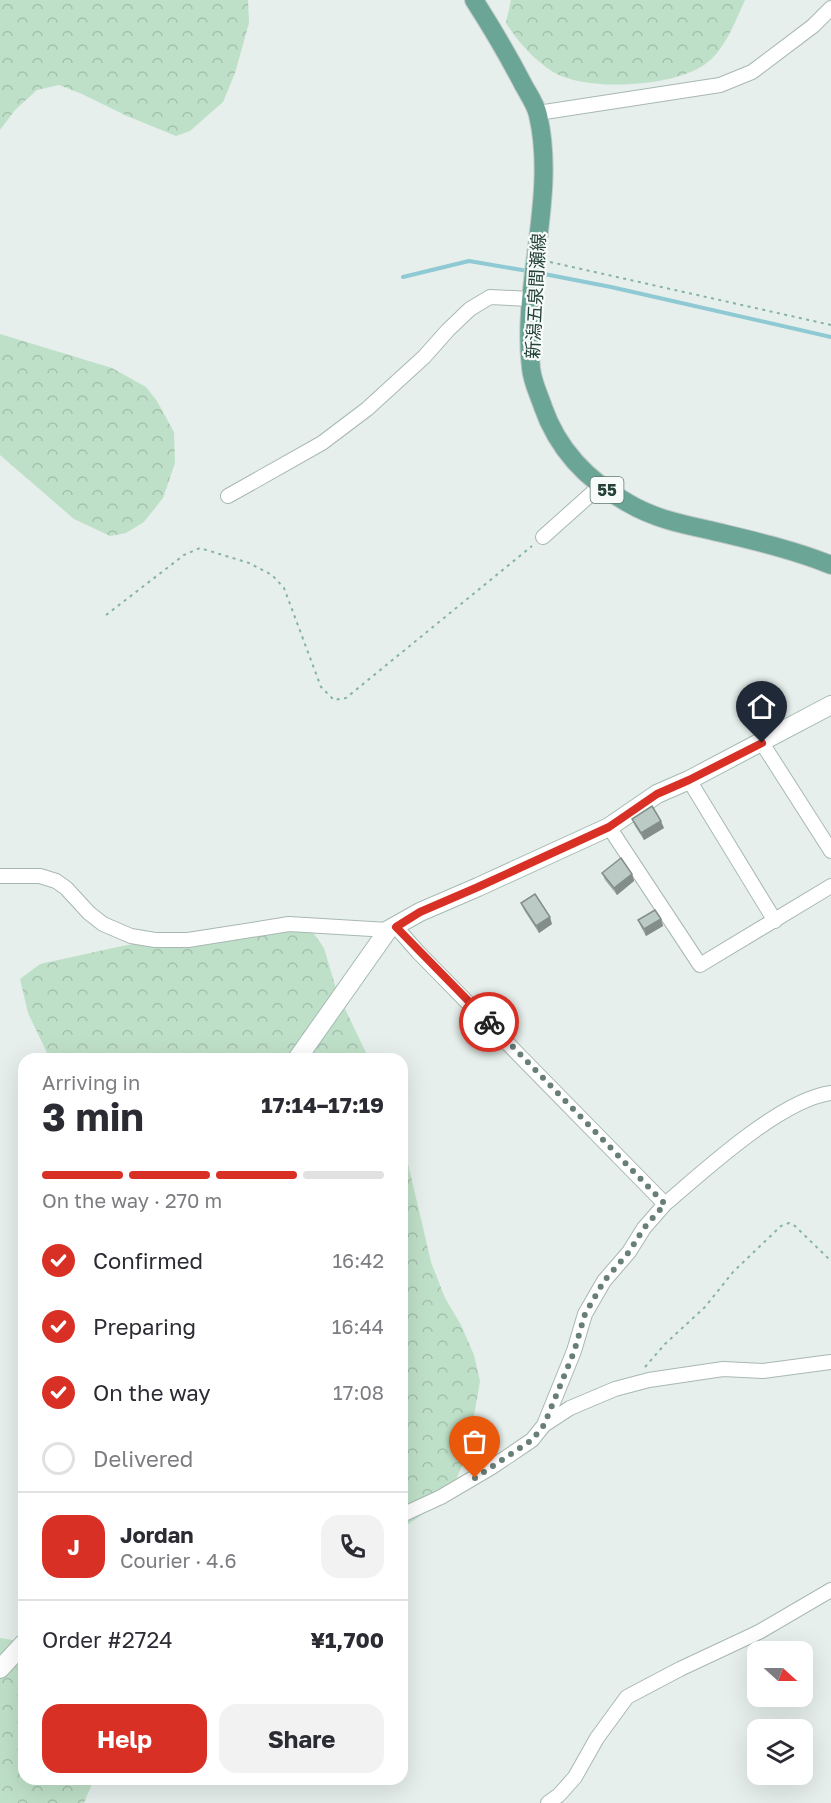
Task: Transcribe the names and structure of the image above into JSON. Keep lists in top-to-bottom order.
{
  "streets": {
    "main road": ["新潟五泉間瀬線", "55"]
  },
  "north": "right",
  "page": {
    "heading": ["3 min", "Arriving in", "17:14–17:19"],
    "panel": [
      "Jordan",
      "Courier · 4.6",
      "Order #2724",
      "¥1,700"
    ],
    "bar": "On the way · 270 m",
    "list": [
      ["Confirmed", "16:42"],
      ["Preparing", "16:44"],
      ["On the way", "17:08"],
      "Delivered"
    ],
    "round": "J",
    "buttons": ["Help", "Share"]
  }
}
